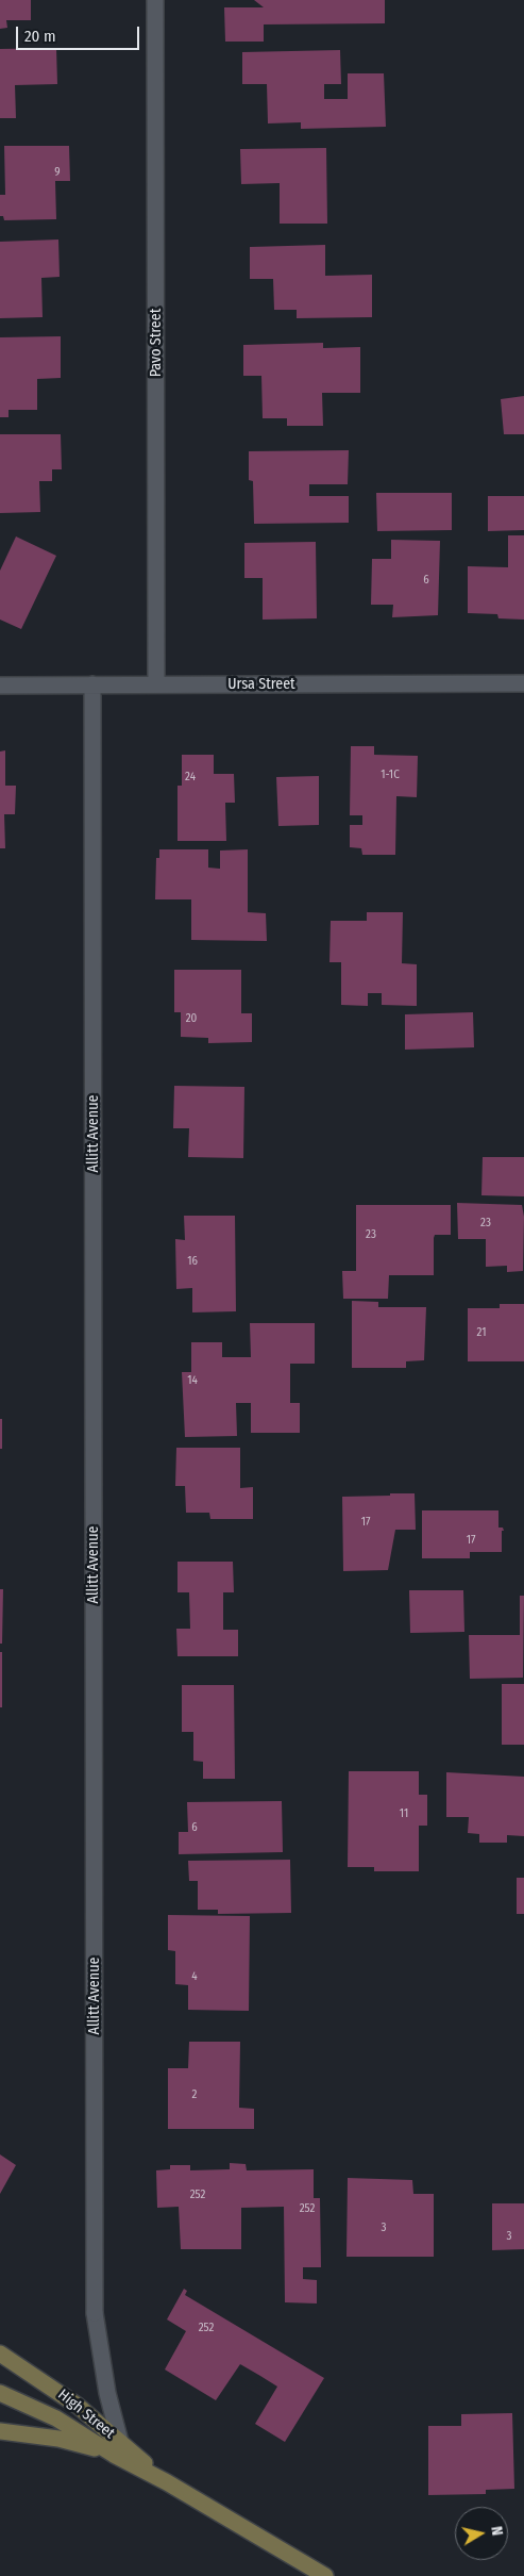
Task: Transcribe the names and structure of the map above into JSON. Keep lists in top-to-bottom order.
{
  "streets": {
    "street": [
      "Pavo Street",
      "Ursa Street",
      "Allitt Avenue",
      "High Street"
    ]
  },
  "crossings": [
    ["Pavo Street", "Ursa Street"],
    ["Ursa Street", "Allitt Avenue"],
    ["Allitt Avenue", "High Street"]
  ],
  "house_numbers": [
    "9",
    "6",
    "1-1C",
    "24",
    "20",
    "23",
    "23",
    "16",
    "21",
    "14",
    "17",
    "17",
    "11",
    "6",
    "4",
    "2",
    "252",
    "252",
    "3",
    "3",
    "252"
  ],
  "scale_bar": "20 m",
  "north": "right"
}
